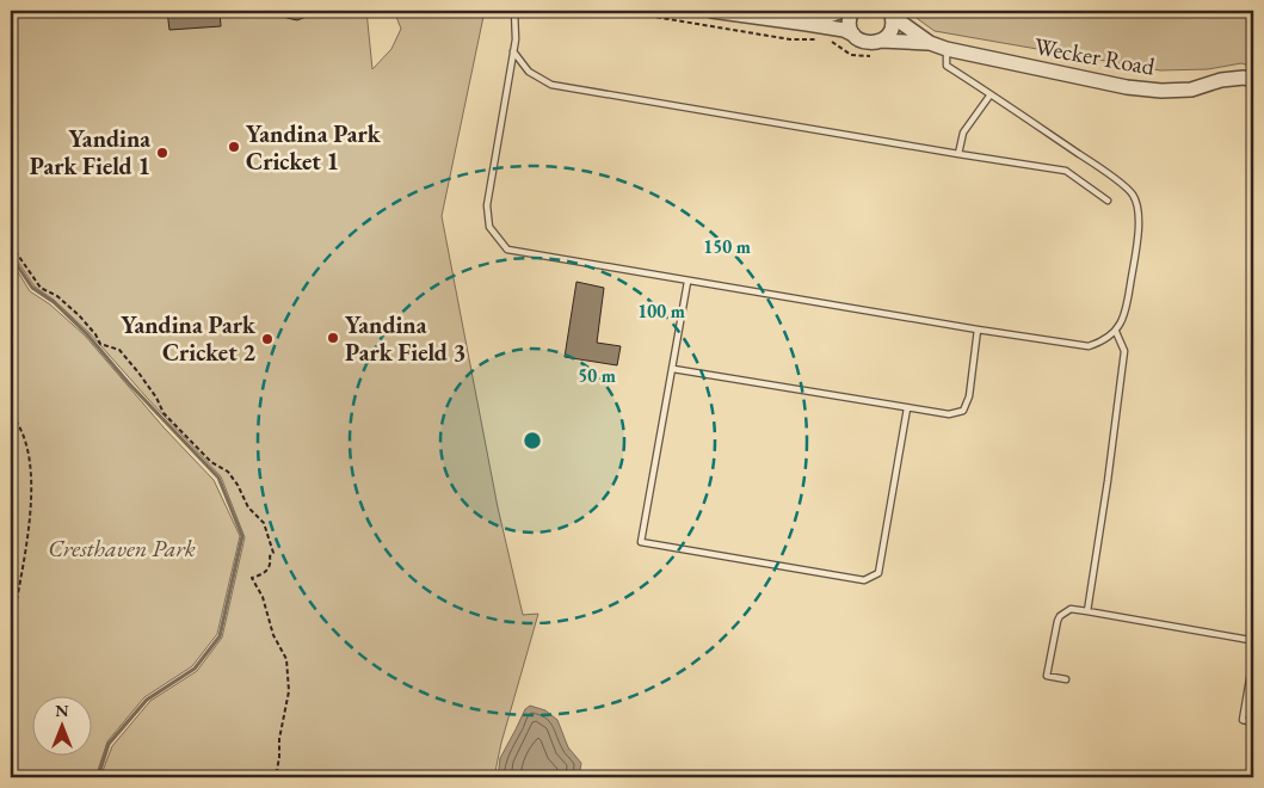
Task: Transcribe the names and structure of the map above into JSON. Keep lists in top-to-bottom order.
{
  "streets": {
    "street": ["Wecker Road"]
  },
  "parks": ["Cresthaven Park"],
  "places": [
    "Yandina Park Cricket 1",
    "Yandina Park Field 1",
    "Yandina Park Field 3",
    "Yandina Park Cricket 2"
  ],
  "north": "top",
  "rings": ["150 m", "100 m", "50 m"]
}
